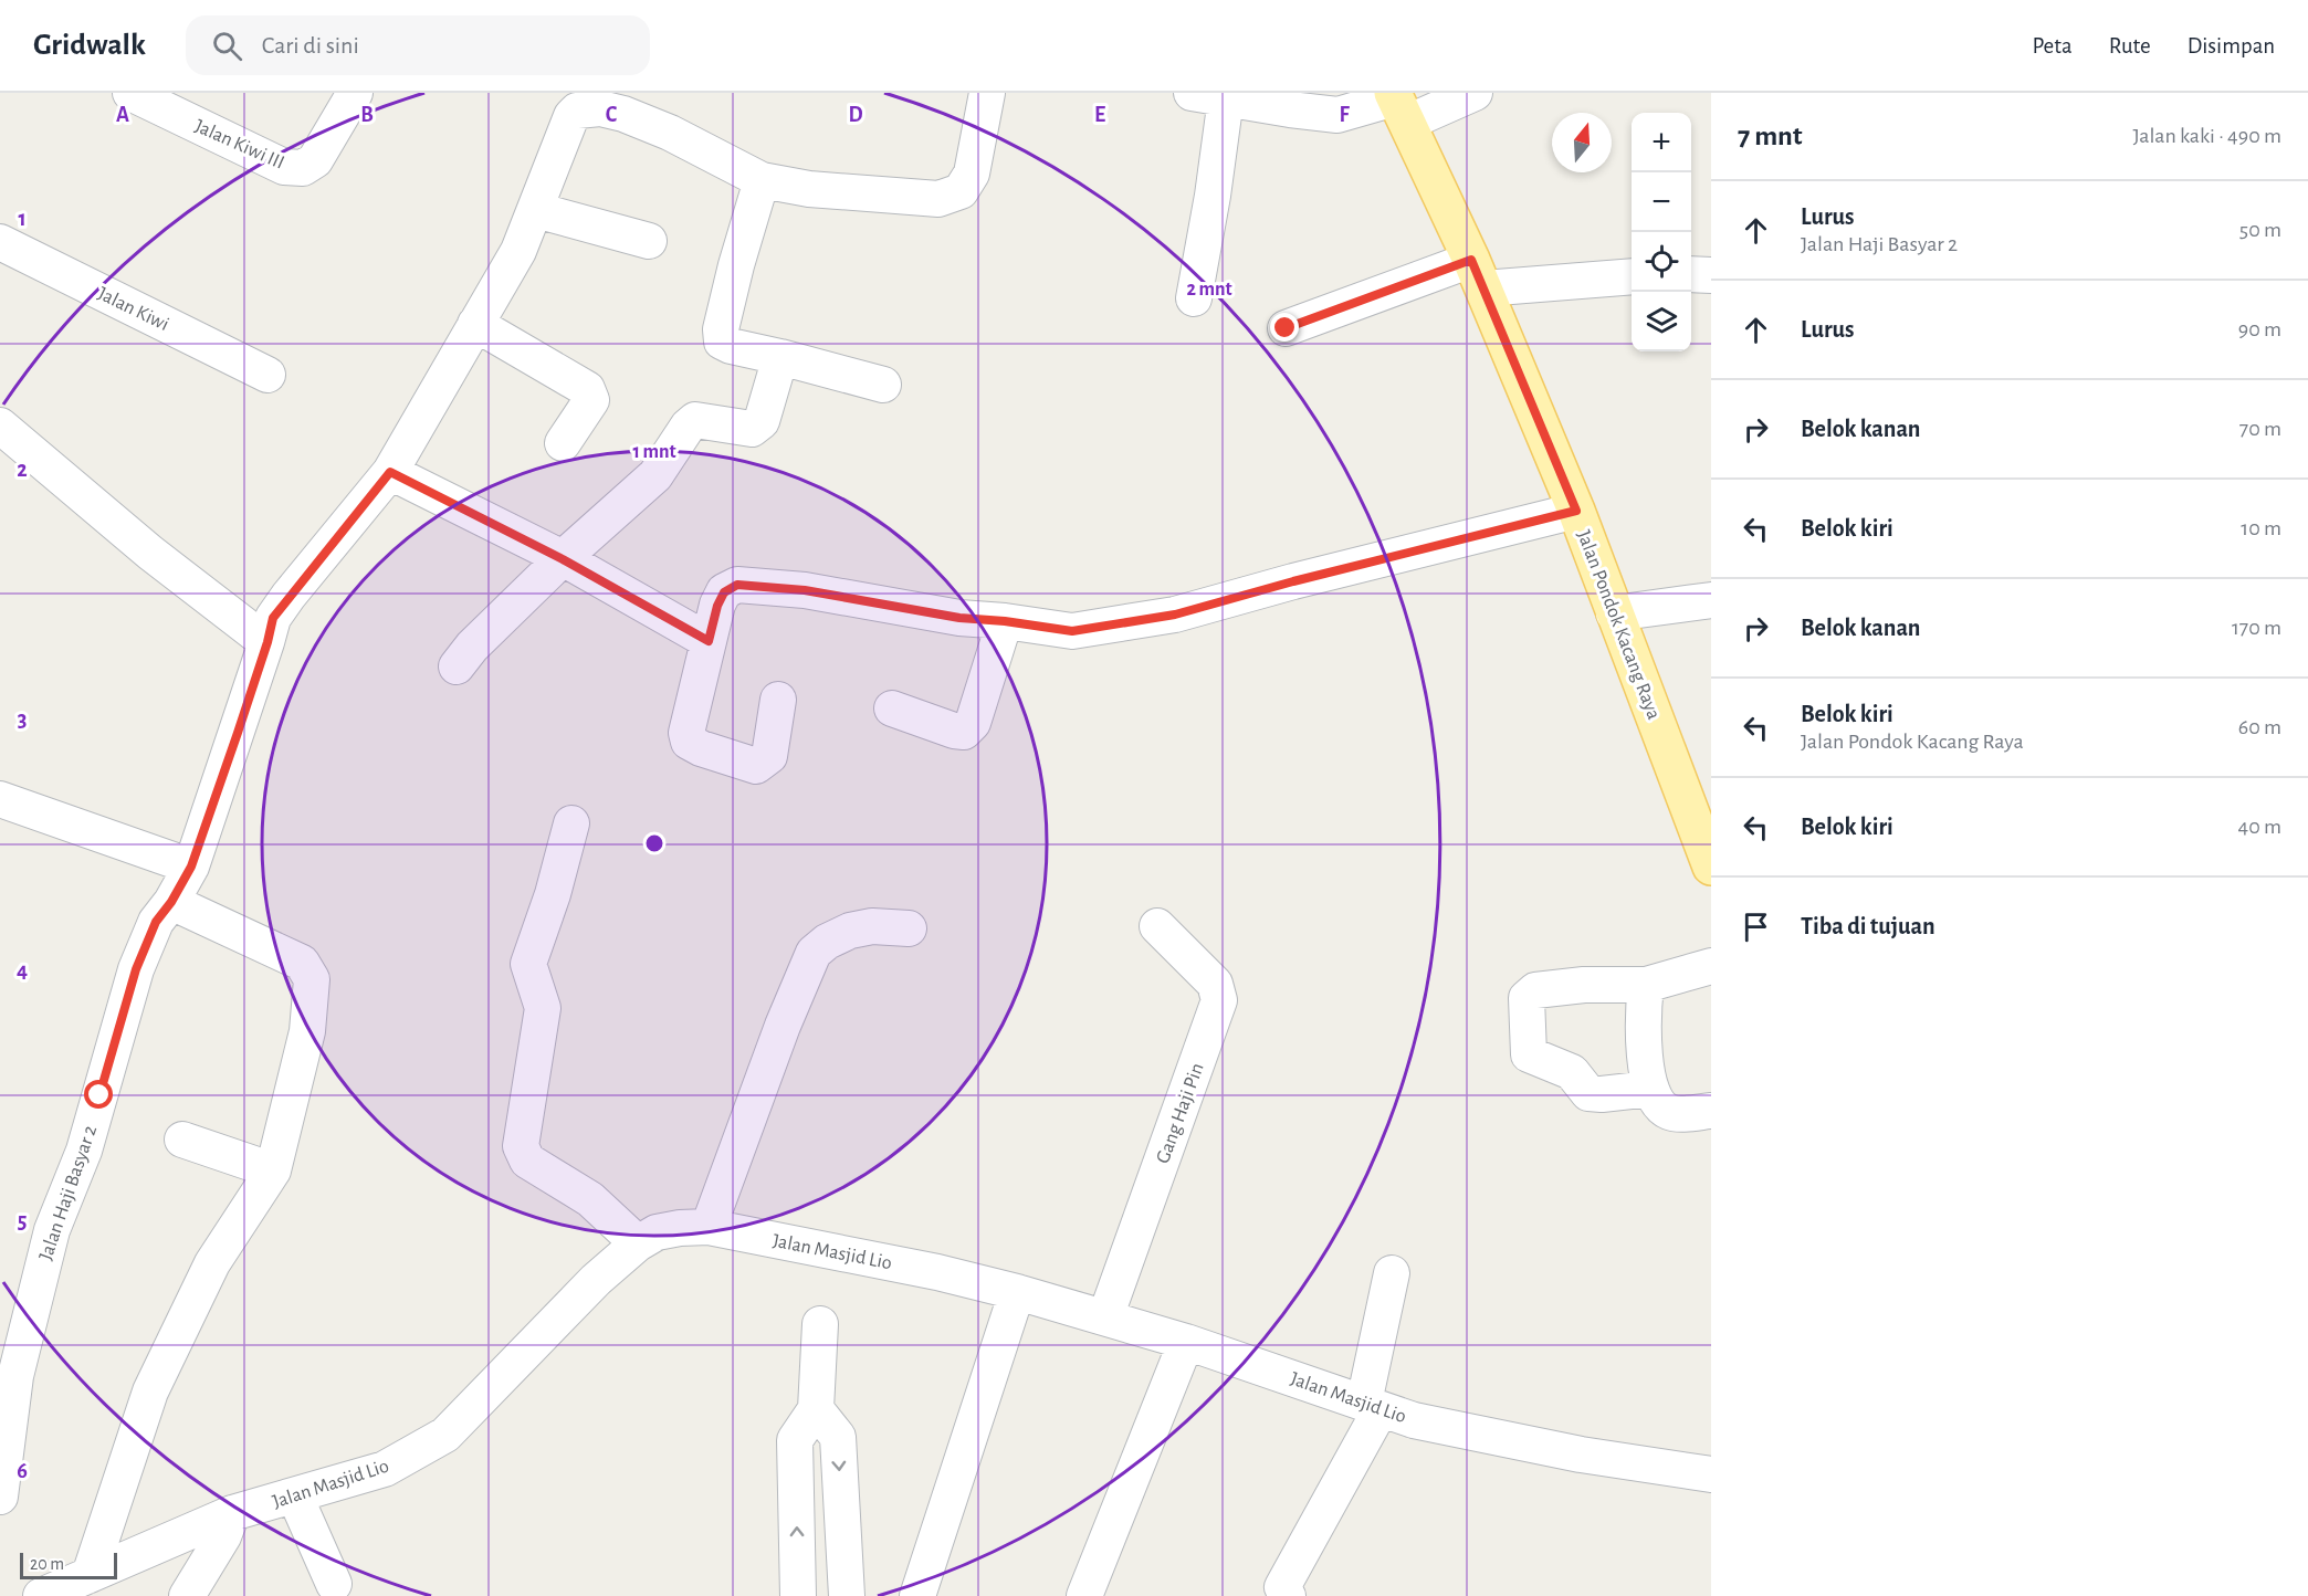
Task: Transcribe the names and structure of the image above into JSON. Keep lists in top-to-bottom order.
{
  "streets": {
    "main road": ["Jalan Pondok Kacang Raya"],
    "street": [
      "Jalan Kiwi III",
      "Jalan Kiwi",
      "Gang Haji Pin",
      "Jalan Haji Basyar 2",
      "Jalan Masjid Lio"
    ]
  },
  "crossings": [
    ["Gang Haji Pin", "Jalan Masjid Lio"]
  ],
  "scale_bar": "20 m",
  "north": "top",
  "page": {
    "header": "Gridwalk",
    "search": "Cari di sini",
    "nav": ["Peta", "Rute", "Disimpan"],
    "heading": ["7 mnt", "Jalan kaki · 490 m"],
    "map_buttons": ["+", "−"],
    "list": [
      ["Lurus", "Jalan Haji Basyar 2", "50 m"],
      ["Lurus", "90 m"],
      ["Belok kanan", "70 m"],
      ["Belok kiri", "10 m"],
      ["Belok kanan", "170 m"],
      ["Belok kiri", "Jalan Pondok Kacang Raya", "60 m"],
      ["Belok kiri", "40 m"],
      "Tiba di tujuan"
    ],
    "scale": "20 m"
  },
  "grid": {
    "columns": [
      "A",
      "B",
      "C",
      "D",
      "E",
      "F"
    ],
    "rows": [
      "1",
      "2",
      "3",
      "4",
      "5",
      "6"
    ]
  },
  "rings": ["2 mnt", "1 mnt"]
}
